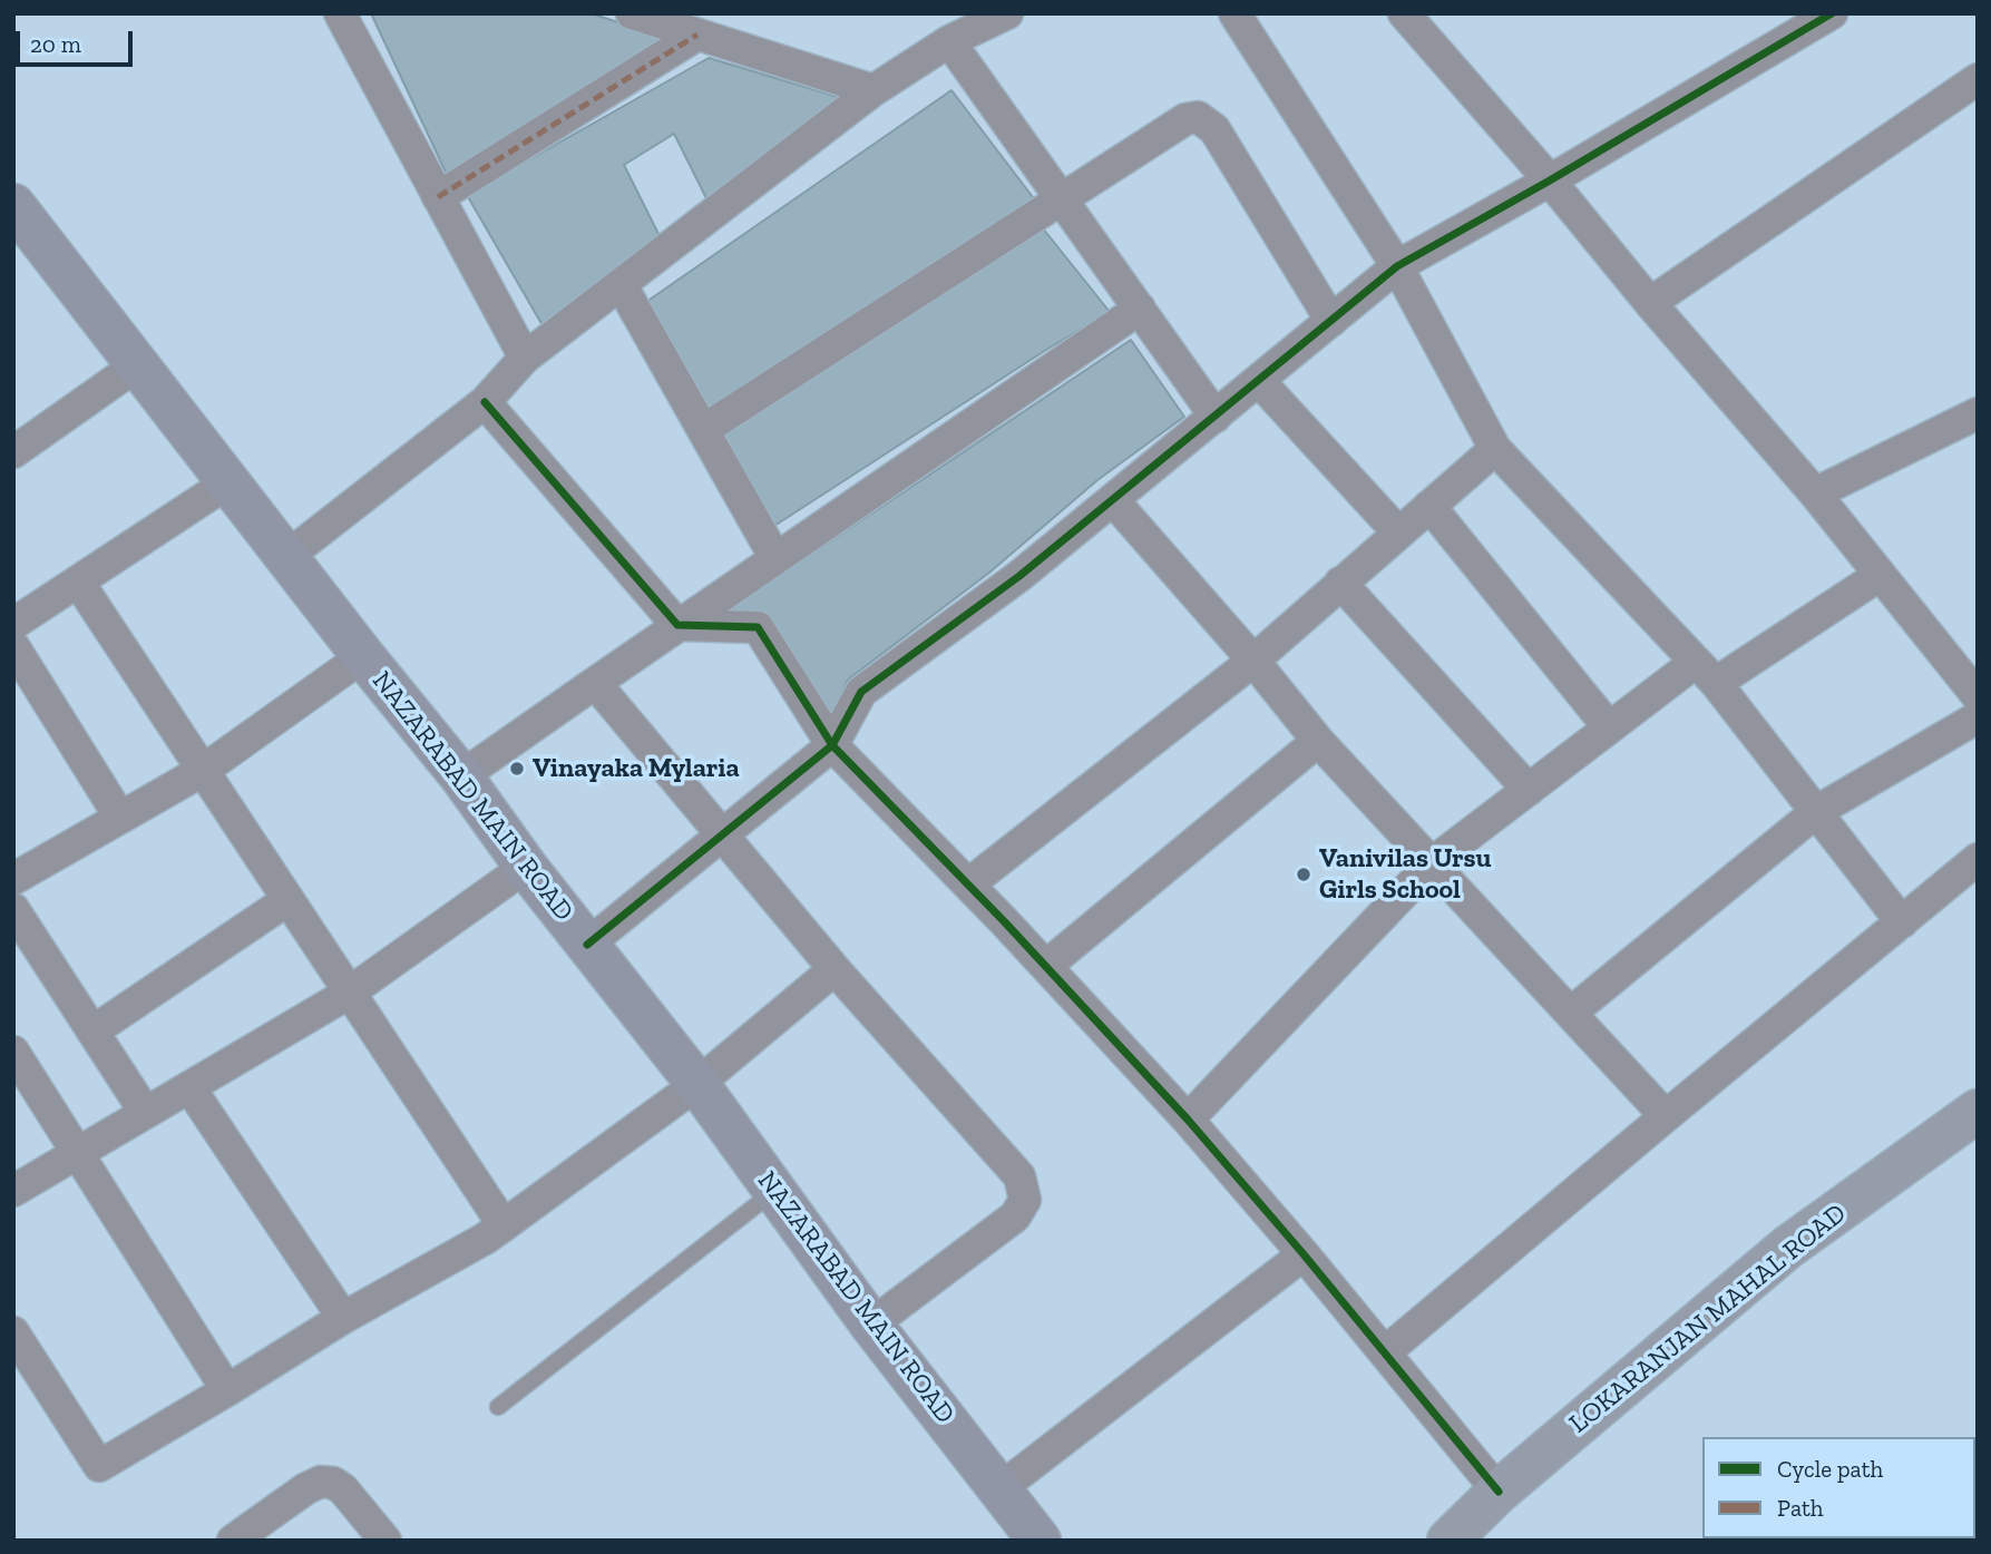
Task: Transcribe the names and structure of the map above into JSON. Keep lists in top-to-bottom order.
{
  "streets": {
    "main road": ["NAZARABAD MAIN ROAD", "LOKARANJAN MAHAL ROAD"]
  },
  "places": ["Vinayaka Mylaria", "Vanivilas Ursu Girls School"],
  "legend": ["Cycle path", "Path"],
  "scale_bar": "20 m"
}
